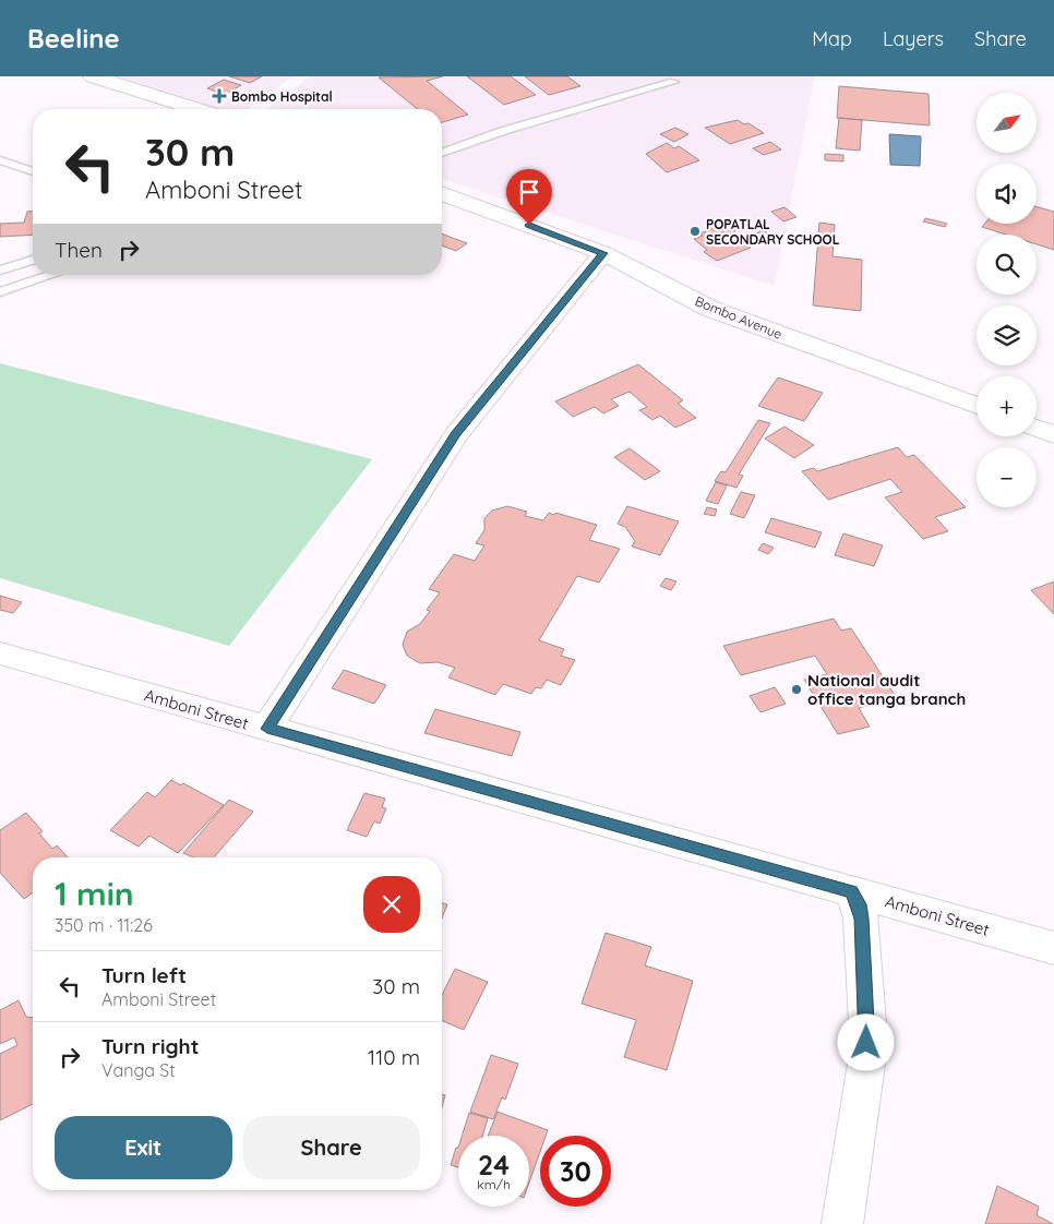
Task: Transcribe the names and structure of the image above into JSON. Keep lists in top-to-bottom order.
{
  "streets": {
    "street": ["Bombo Avenue", "Amboni Street"]
  },
  "places": {
    "health": ["Bombo Hospital"],
    "other": ["POPATLAL SECONDARY SCHOOL", "National audit office tanga branch"]
  },
  "north": "top right",
  "page": {
    "header": "Beeline",
    "nav": ["Map", "Layers", "Share"],
    "map_buttons": ["+", "−"],
    "turn": ["30 m", "Amboni Street"],
    "then": "Then",
    "heading": ["1 min", "350 m · 11:26"],
    "list": [
      {
        "name": "Turn left",
        "note": "Amboni Street",
        "value": "30 m"
      },
      {
        "name": "Turn right",
        "note": "Vanga St",
        "value": "110 m"
      }
    ],
    "buttons": ["Exit", "Share"],
    "speed": "24 km/h",
    "limit": "30"
  }
}
